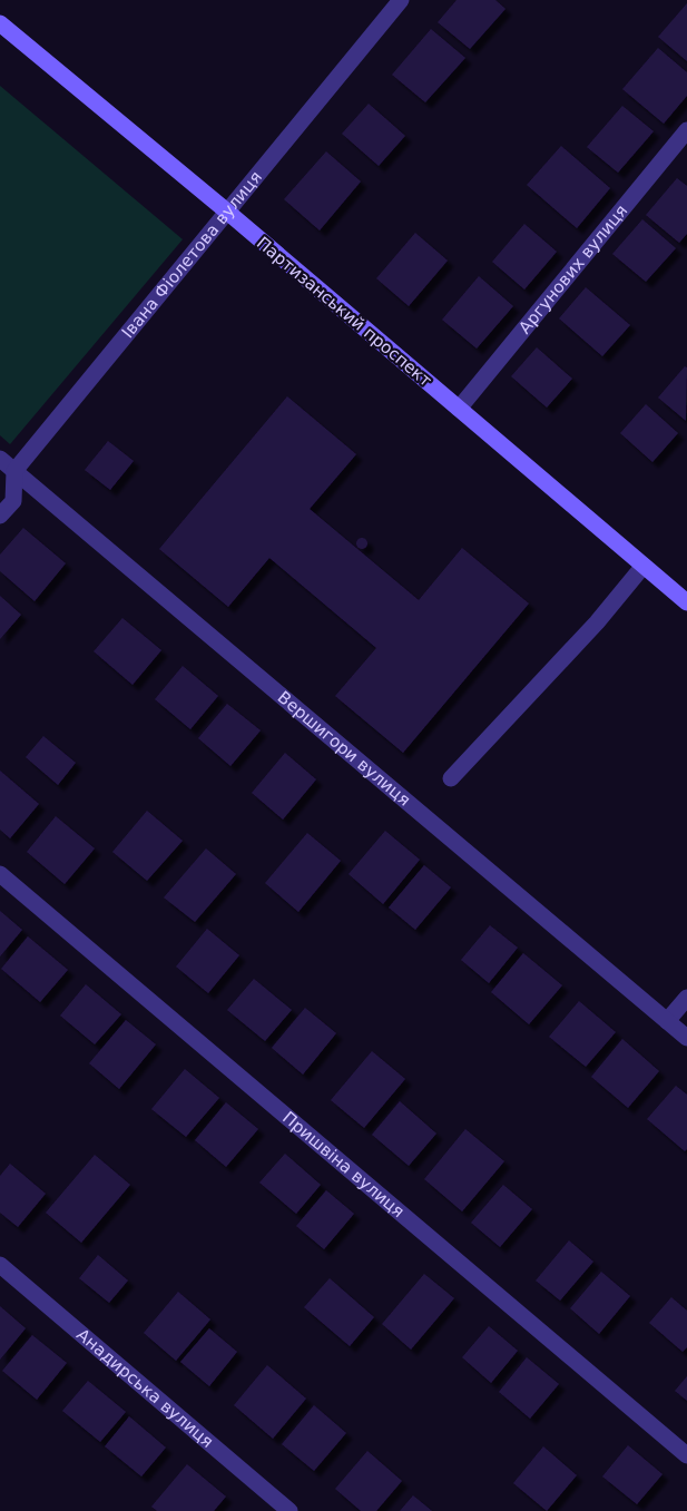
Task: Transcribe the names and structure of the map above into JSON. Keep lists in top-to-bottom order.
{
  "streets": {
    "street": [
      "Івана Фіолетова вулиця",
      "Аргунових вулиця",
      "Партизанський проспект",
      "Вершигори вулиця",
      "Пришвіна вулиця",
      "Анадирська вулиця"
    ]
  },
  "crossings": [
    ["Івана Фіолетова вулиця", "Партизанський проспект"],
    ["Івана Фіолетова вулиця", "Вершигори вулиця"],
    ["Аргунових вулиця", "Партизанський проспект"]
  ]
}
